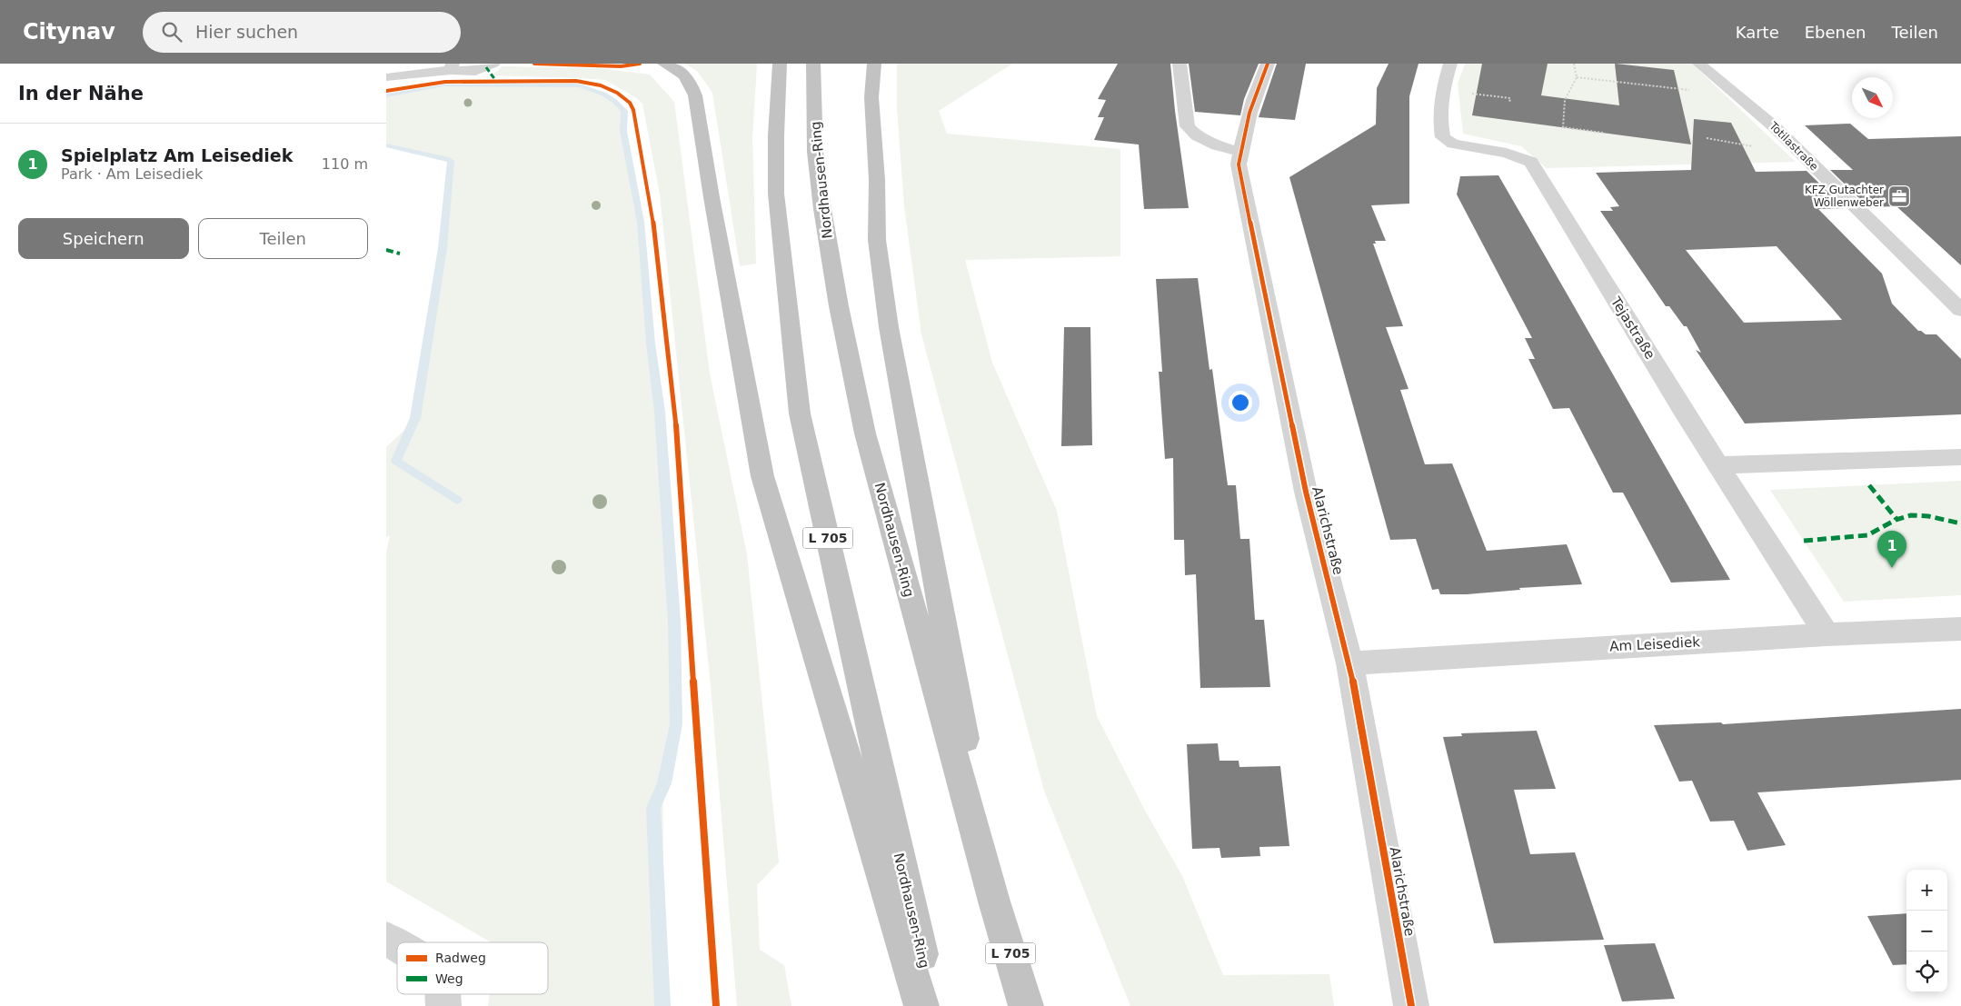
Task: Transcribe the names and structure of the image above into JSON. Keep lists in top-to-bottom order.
{
  "streets": {
    "highway": ["Nordhausen-Ring", "L 705"],
    "street": [
      "Totilastraße",
      "Tejastraße",
      "Alarichstraße",
      "Am Leisediek"
    ]
  },
  "crossings": [
    ["Tejastraße", "Am Leisediek"],
    ["Alarichstraße", "Am Leisediek"]
  ],
  "places": {
    "office": ["KFZ Gutachter Wöllenweber"]
  },
  "legend": ["Radweg", "Weg"],
  "north": "bottom right",
  "page": {
    "header": "Citynav",
    "search": "Hier suchen",
    "nav": ["Karte", "Ebenen", "Teilen"],
    "heading": "In der Nähe",
    "list": [
      {
        "mark": "1",
        "name": "Spielplatz Am Leisediek",
        "note": "Park · Am Leisediek",
        "value": "110 m"
      }
    ],
    "buttons": ["Speichern", "Teilen"],
    "pins": "1",
    "map_buttons": ["+", "−"]
  }
}
